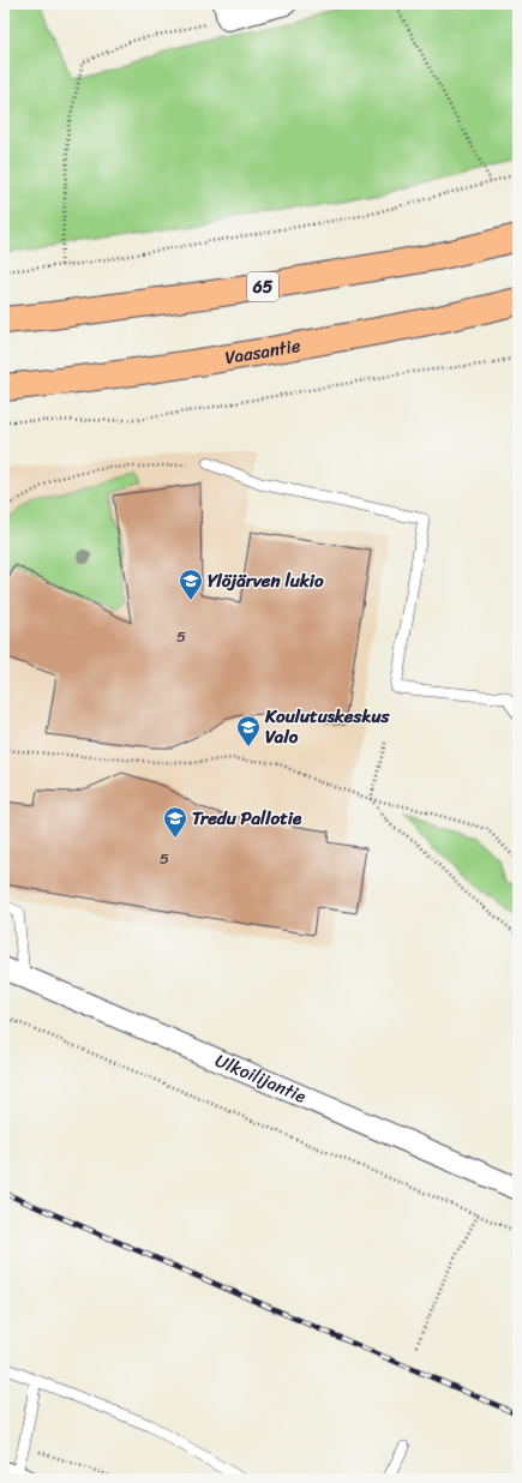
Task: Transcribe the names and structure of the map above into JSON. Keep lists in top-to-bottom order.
{
  "streets": {
    "highway": ["65", "Vaasantie"],
    "street": ["Ulkoilijantie"]
  },
  "places": {
    "school or university": ["Ylöjärven lukio", "Koulutuskeskus Valo", "Tredu Pallotie"]
  },
  "house_numbers": ["5", "5"]
}
